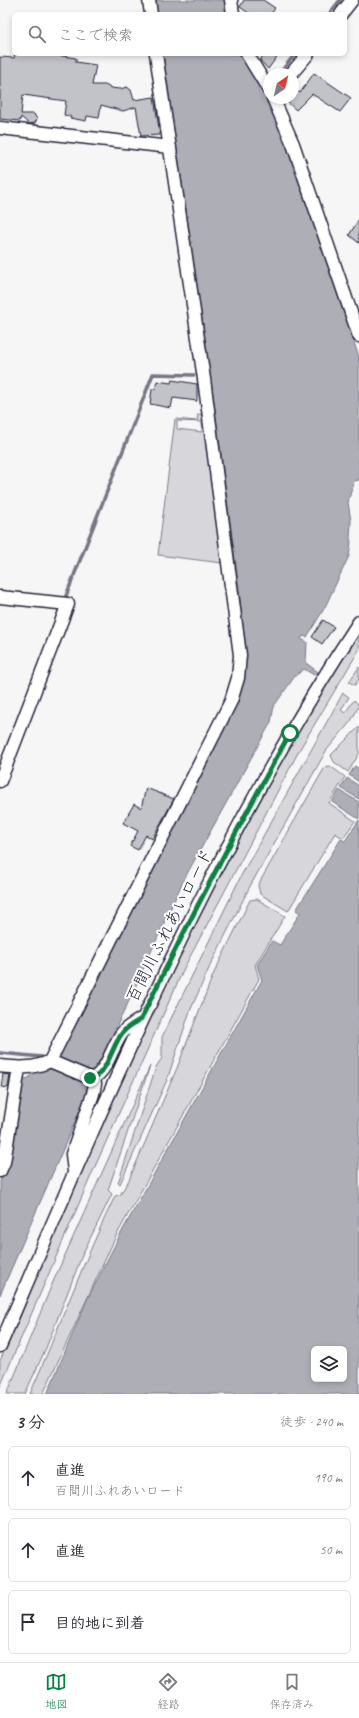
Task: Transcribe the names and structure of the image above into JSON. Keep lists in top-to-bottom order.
{
  "streets": {
    "street": ["百間川ふれあいロード"]
  },
  "north": "top right",
  "page": {
    "search": "ここで検索",
    "heading": ["3 分", "徒歩 · 240 m"],
    "list": [
      ["直進", "百間川ふれあいロード", "190 m"],
      ["直進", "50 m"],
      "目的地に到着"
    ],
    "nav": ["地図", "経路", "保存済み"]
  }
}
